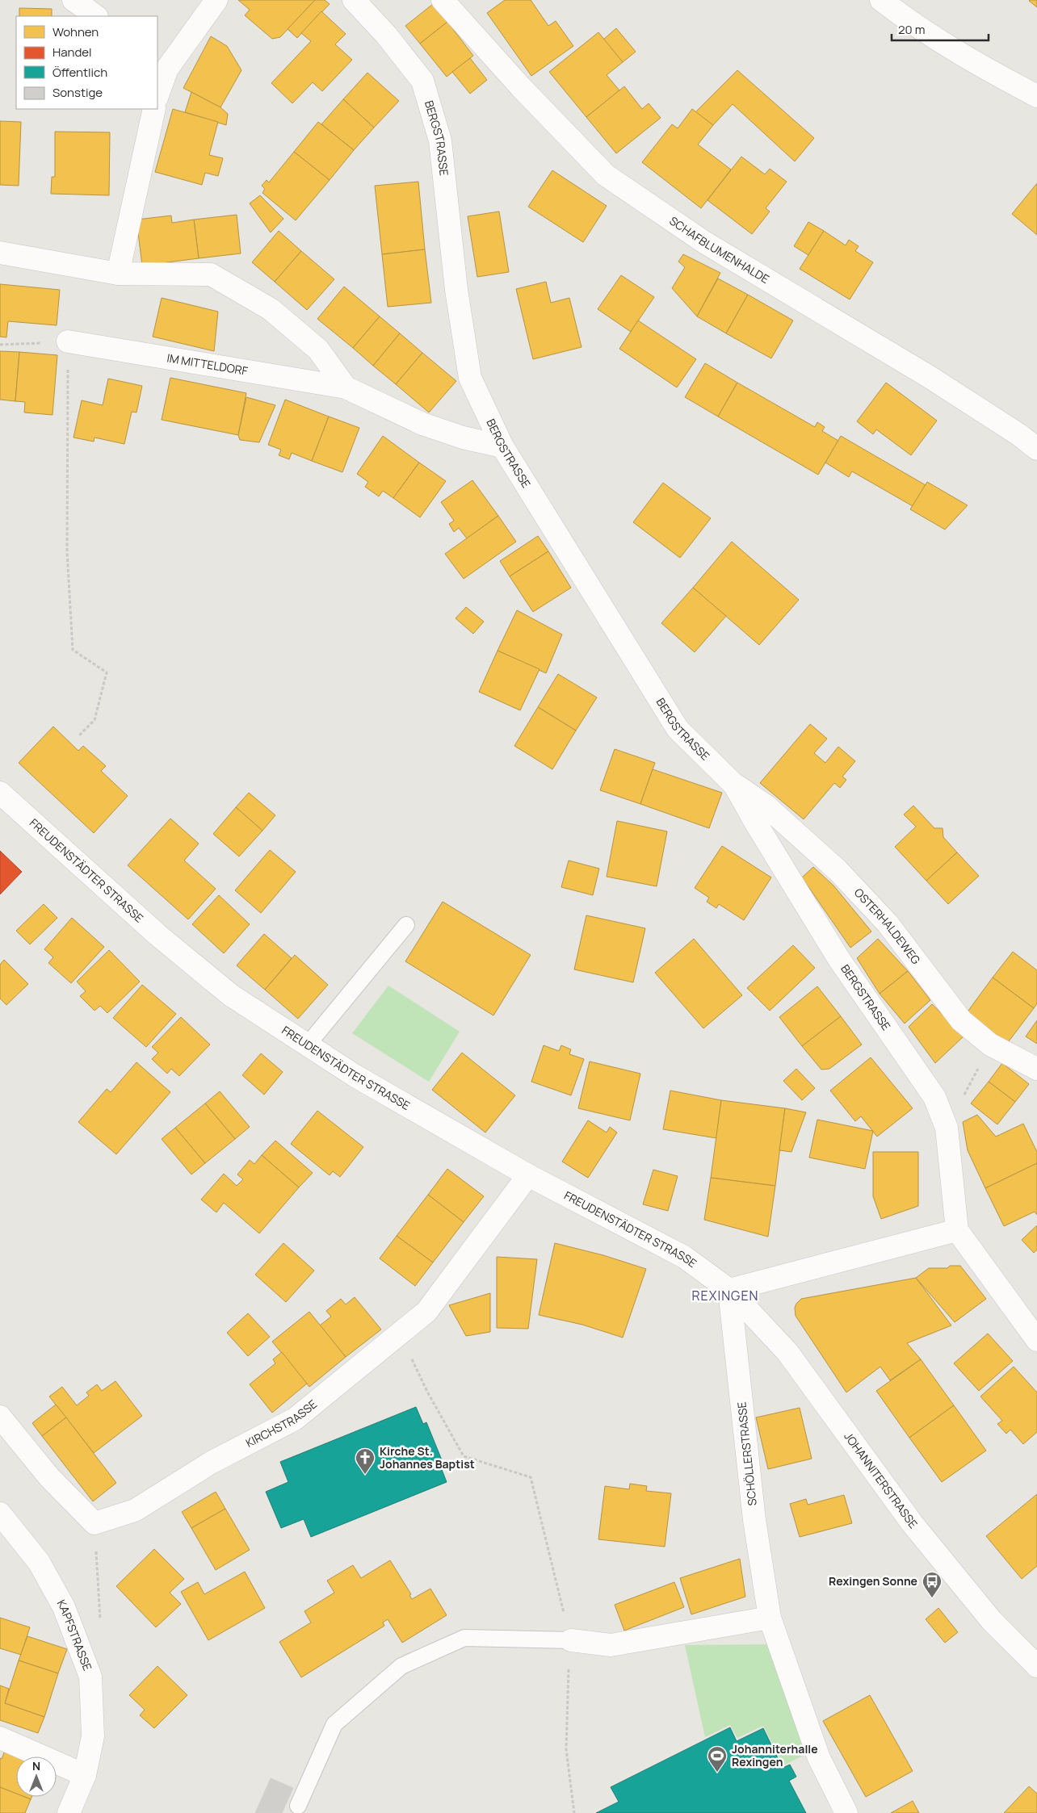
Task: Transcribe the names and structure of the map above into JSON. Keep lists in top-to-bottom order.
{
  "streets": {
    "street": [
      "BERGSTRASSE",
      "SCHAFBLUMENHALDE",
      "IM MITTELDORF",
      "FREUDENSTÄDTER STRASSE",
      "OSTERHALDEWEG",
      "KIRCHSTRASSE",
      "SCHÖLLERSTRASSE",
      "JOHANNITERSTRASSE",
      "KAPFSTRASSE"
    ]
  },
  "crossings": [
    ["BERGSTRASSE", "IM MITTELDORF"],
    ["BERGSTRASSE", "OSTERHALDEWEG"],
    ["FREUDENSTÄDTER STRASSE", "KIRCHSTRASSE"],
    ["FREUDENSTÄDTER STRASSE", "SCHÖLLERSTRASSE"],
    ["FREUDENSTÄDTER STRASSE", "JOHANNITERSTRASSE"],
    ["SCHÖLLERSTRASSE", "JOHANNITERSTRASSE"]
  ],
  "districts": ["REXINGEN"],
  "places": {
    "church": ["Kirche St. Johannes Baptist"],
    "bus stop": ["Rexingen Sonne"],
    "sports": ["Johanniterhalle Rexingen"]
  },
  "legend": [
    "Wohnen",
    "Handel",
    "Öffentlich",
    "Sonstige"
  ],
  "scale_bar": "20 m",
  "north": "top"
}
